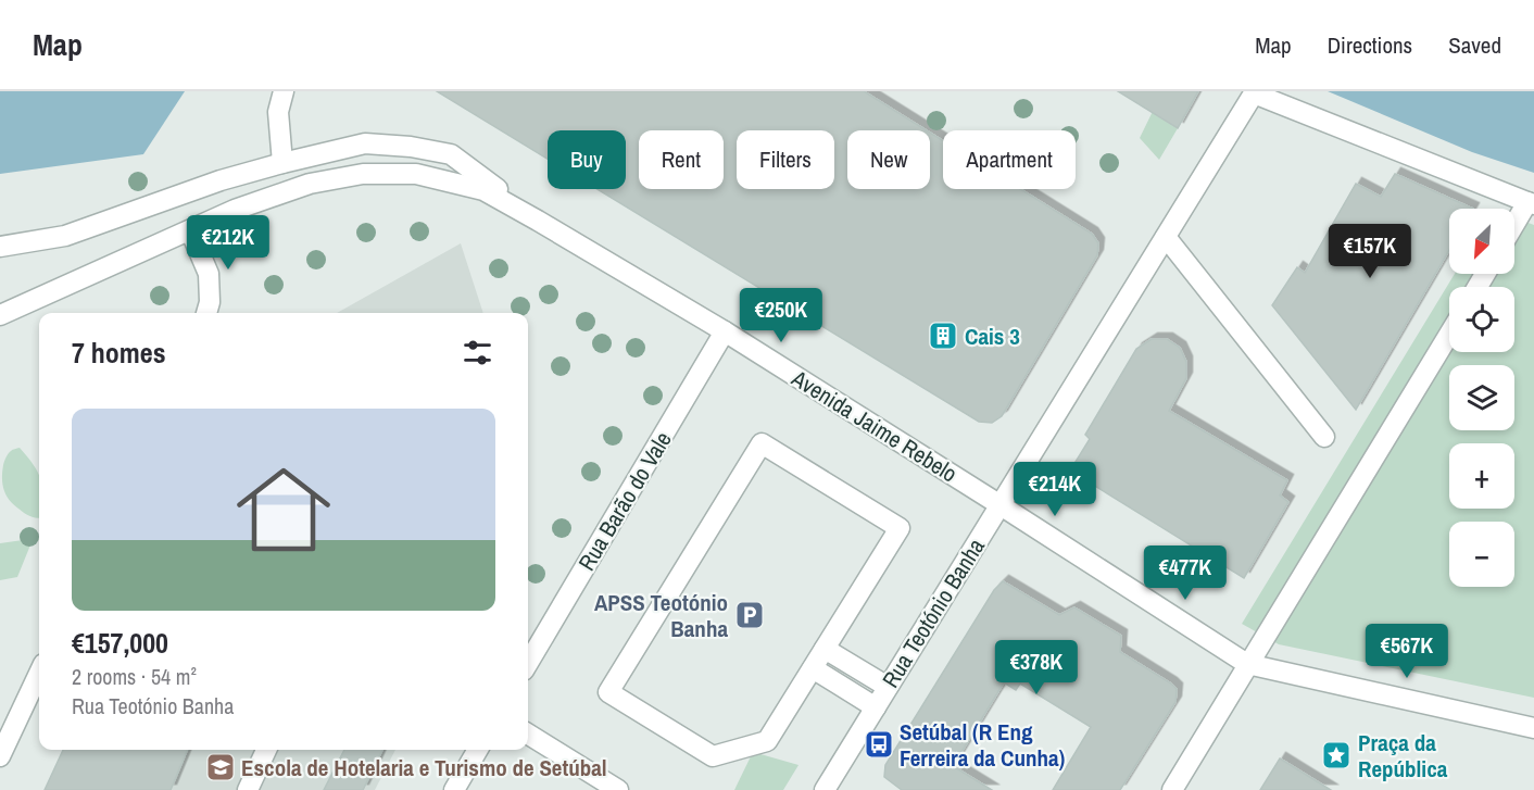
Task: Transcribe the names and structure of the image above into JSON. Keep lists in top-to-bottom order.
{
  "streets": {
    "street": ["Avenida Jaime Rebelo", "Rua Barão do Vale", "Rua Teotónio Banha"]
  },
  "crossings": [
    ["Avenida Jaime Rebelo", "Rua Barão do Vale"],
    ["Avenida Jaime Rebelo", "Rua Teotónio Banha"]
  ],
  "places": {
    "building": ["Cais 3"],
    "parking": ["APSS Teotónio Banha"],
    "bus stop": ["Setúbal (R Eng Ferreira da Cunha)"],
    "place": ["Praça da República"],
    "school or university": ["Escola de Hotelaria e Turismo de Setúbal"]
  },
  "north": "bottom left",
  "page": {
    "header": "Map",
    "nav": ["Map", "Directions", "Saved"],
    "chip": [
      "Buy",
      "Rent",
      "Filters",
      "New",
      "Apartment"
    ],
    "map_buttons": ["+", "−"],
    "price": [
      "€212K",
      "€157K",
      "€250K",
      "€214K",
      "€477K",
      "€567K",
      "€378K"
    ],
    "heading": "7 homes",
    "list": [
      {
        "name": "€157,000",
        "note": "2 rooms · 54 m² · Rua Teotónio Banha"
      }
    ]
  }
}
